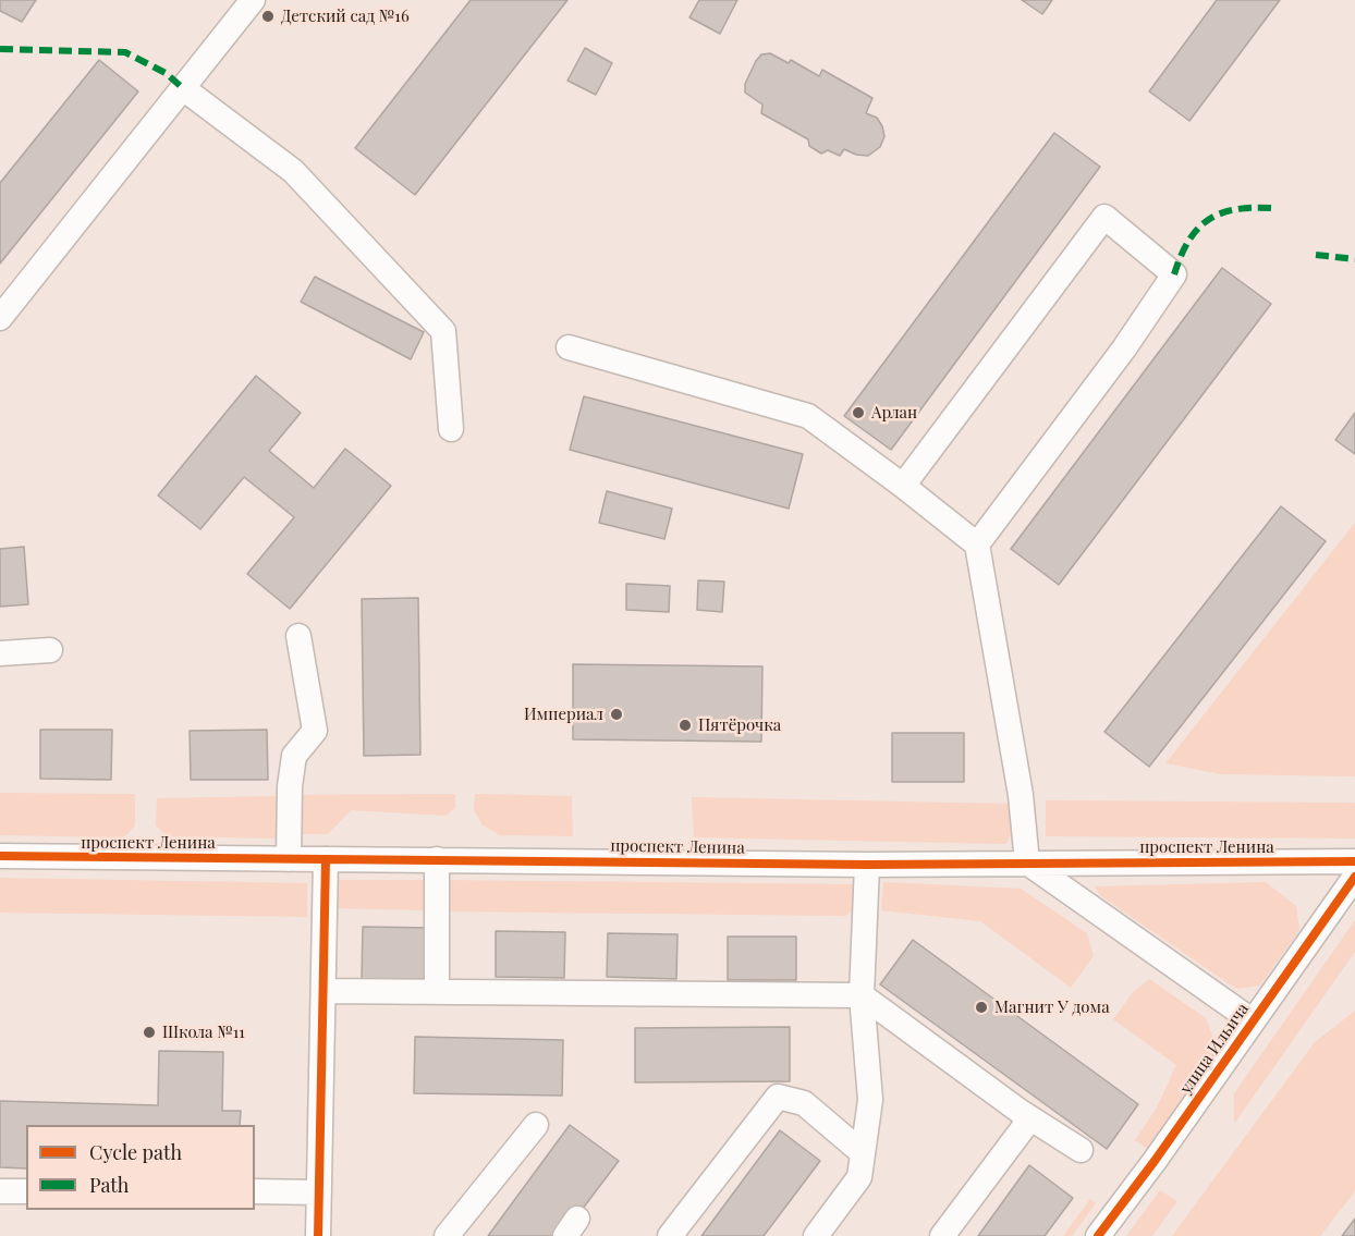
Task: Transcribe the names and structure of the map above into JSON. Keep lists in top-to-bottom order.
{
  "streets": {
    "street": ["проспект Ленина", "улица Ильича"]
  },
  "places": [
    "Детский сад №16",
    "Арлан",
    "Империал",
    "Пятёрочка",
    "Магнит У дома",
    "Школа №11"
  ],
  "legend": ["Cycle path", "Path"]
}
